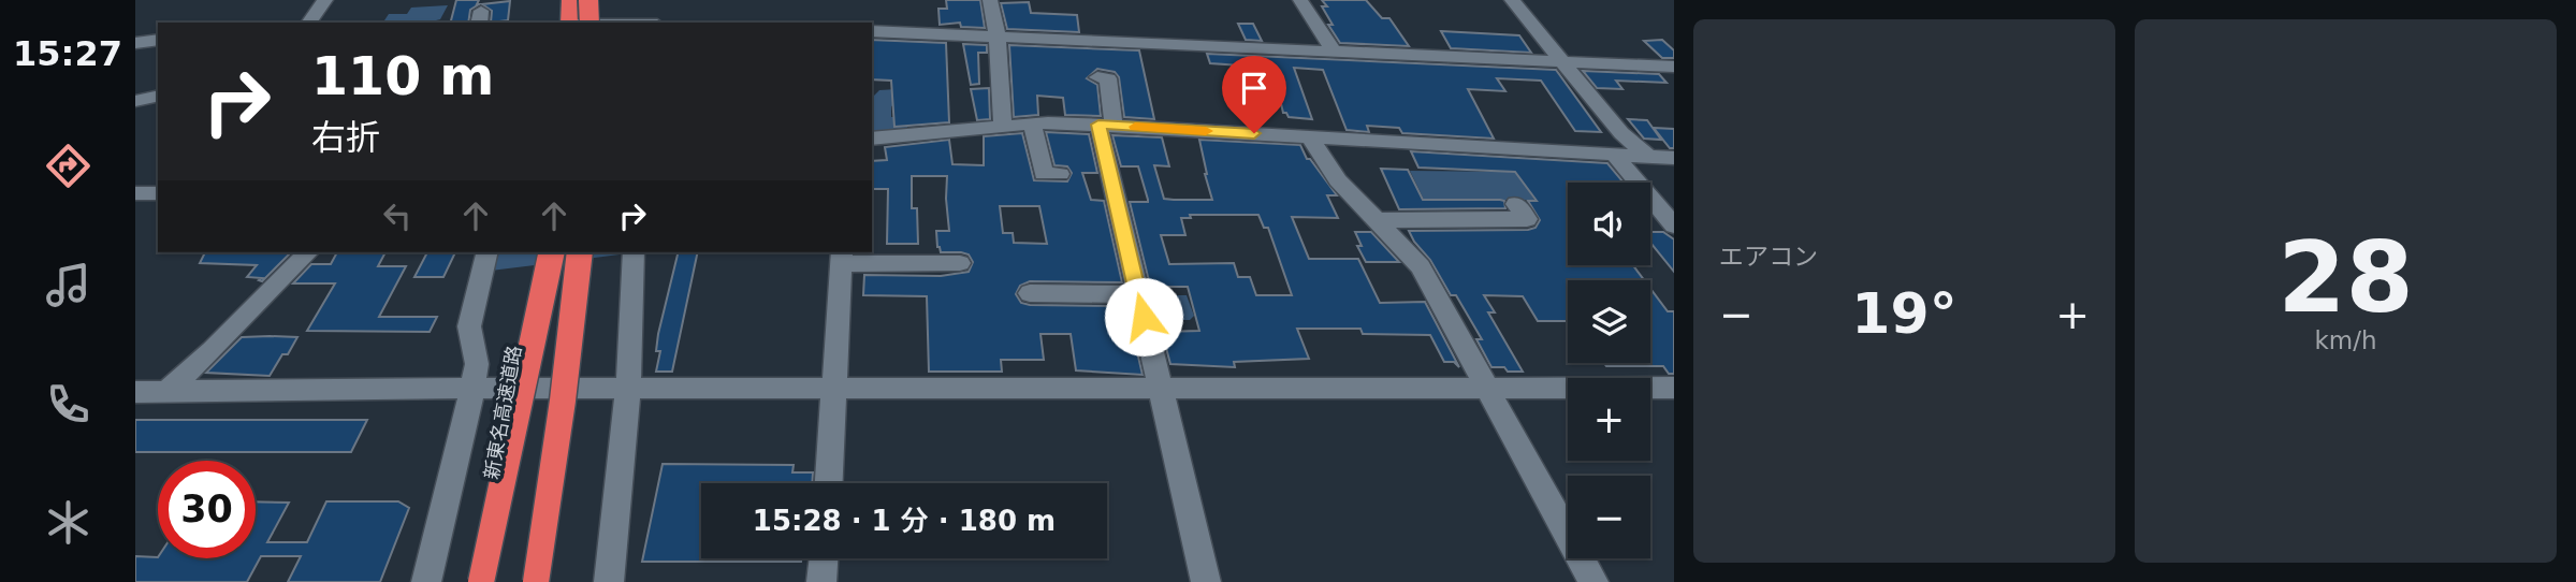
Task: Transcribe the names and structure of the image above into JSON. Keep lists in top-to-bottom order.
{
  "streets": {
    "highway": ["新東名高速道路"]
  },
  "page": {
    "tabs": "15:27",
    "tile": [
      "エアコン",
      ["28", "km/h"]
    ],
    "turn": ["110 m", "右折"],
    "map_buttons": ["+", "−"],
    "heat": ["−", "19°", "+"],
    "limit": "30",
    "trip": "15:28 · 1 分 · 180 m"
  }
}
